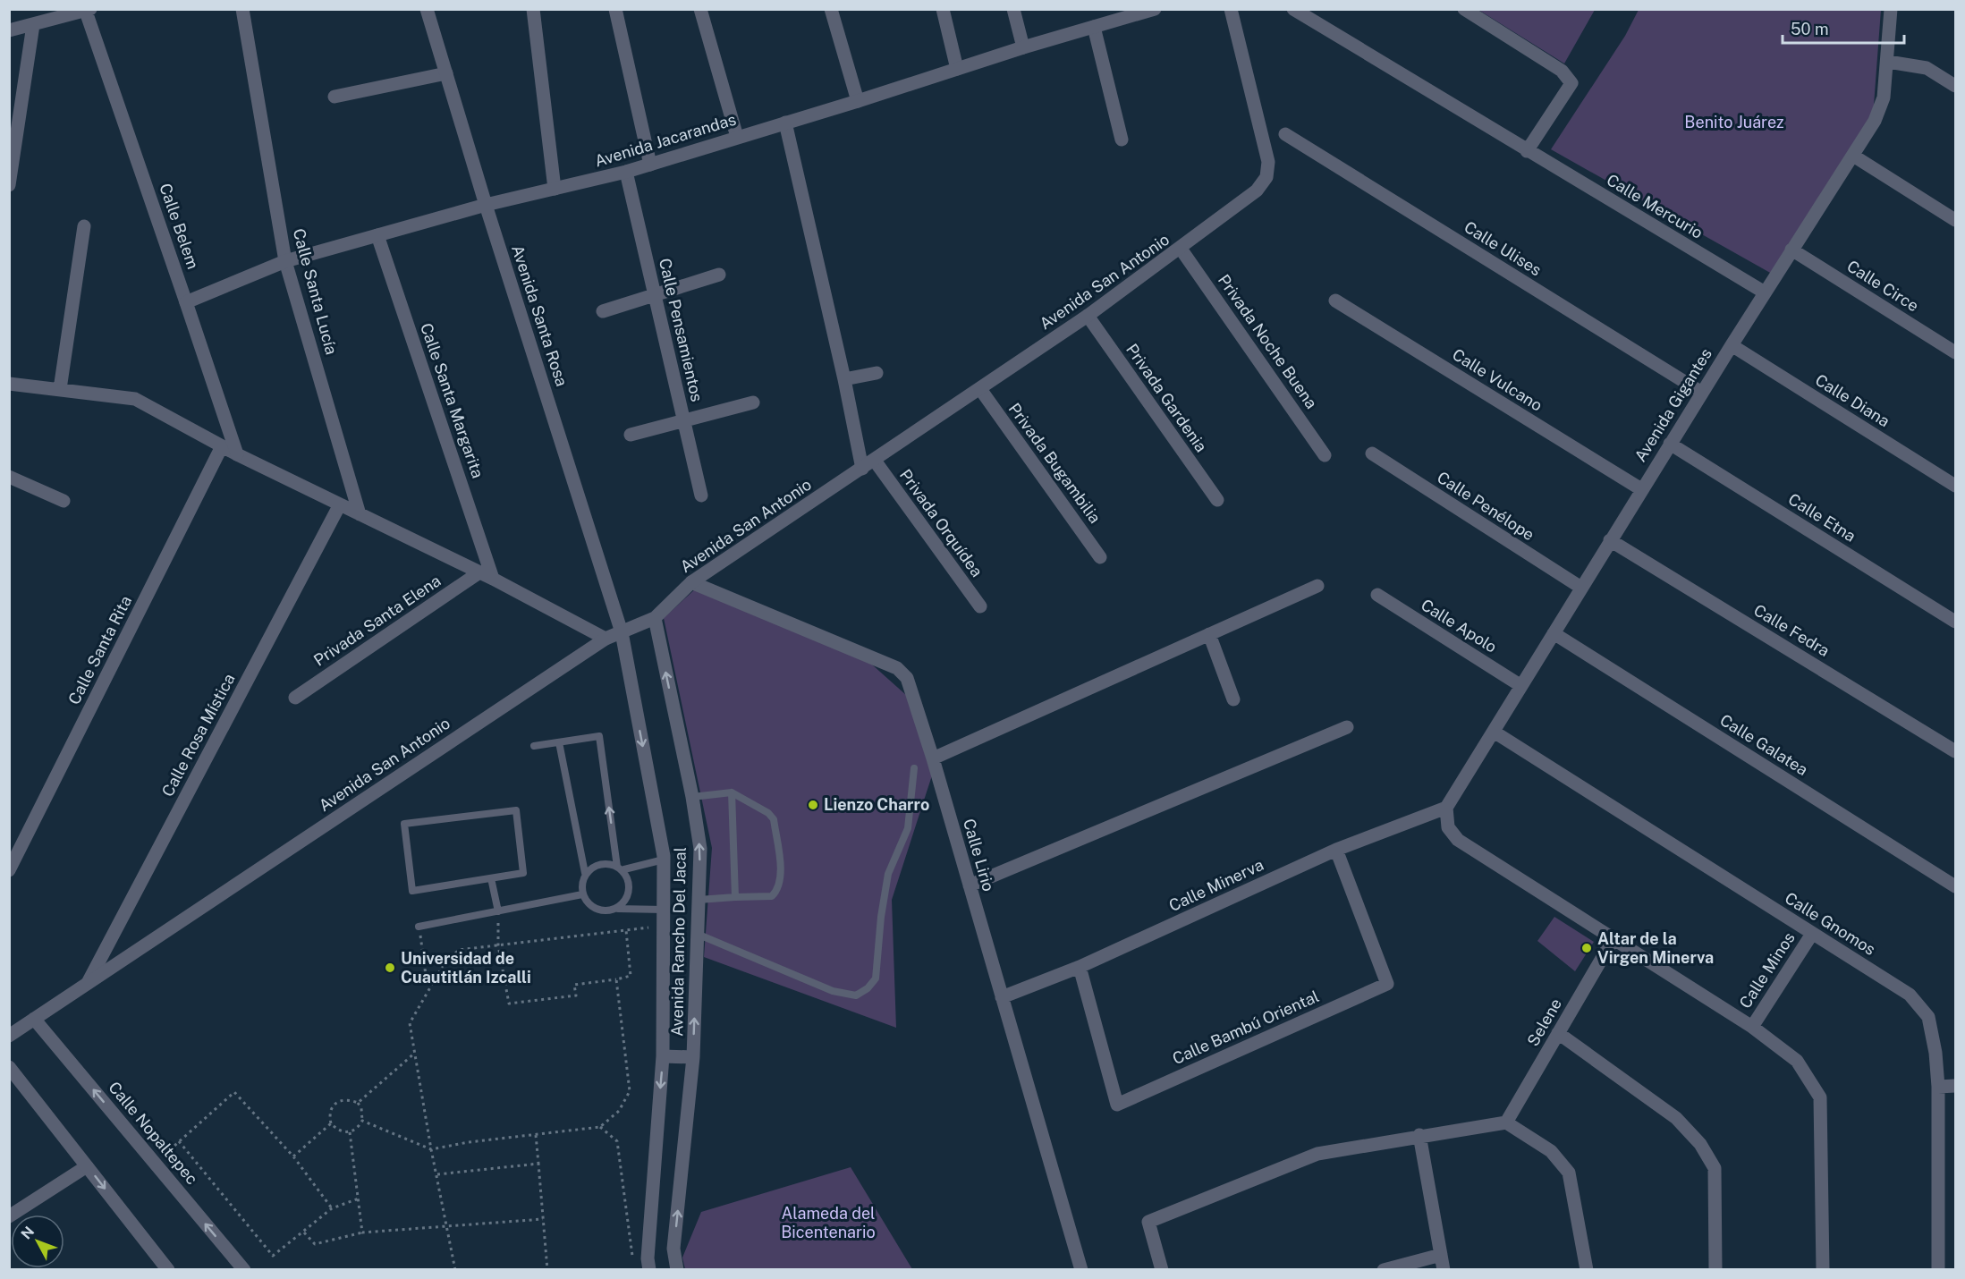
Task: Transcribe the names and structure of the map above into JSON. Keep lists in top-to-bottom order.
{
  "streets": {
    "street": [
      "Avenida Jacarandas",
      "Calle Mercurio",
      "Calle Belem",
      "Calle Ulises",
      "Avenida San Antonio",
      "Calle Circe",
      "Calle Santa Lucía",
      "Avenida Santa Rosa",
      "Calle Pensamientos",
      "Privada Noche Buena",
      "Calle Vulcano",
      "Privada Gardenia",
      "Calle Santa Margarita",
      "Calle Diana",
      "Avenida Gigantes",
      "Privada Bugambilia",
      "Calle Penélope",
      "Calle Etna",
      "Privada Orquídea",
      "Privada Santa Elena",
      "Calle Apolo",
      "Calle Fedra",
      "Calle Santa Rita",
      "Calle Rosa Mística",
      "Calle Galatea",
      "Calle Lirio",
      "Calle Minerva",
      "Calle Gnomos",
      "Avenida Rancho Del Jacal",
      "Calle Minos",
      "Selene",
      "Calle Bambú Oriental",
      "Calle Nopaltepec"
    ]
  },
  "crossings": [
    ["Avenida Jacarandas", "Calle Belem"],
    ["Avenida Jacarandas", "Calle Santa Lucía"],
    ["Avenida Jacarandas", "Avenida Santa Rosa"],
    ["Avenida Jacarandas", "Calle Pensamientos"],
    ["Avenida Jacarandas", "Calle Santa Margarita"],
    ["Calle Mercurio", "Avenida Gigantes"],
    ["Calle Ulises", "Avenida Gigantes"],
    ["Avenida San Antonio", "Avenida Santa Rosa"],
    ["Avenida San Antonio", "Privada Noche Buena"],
    ["Avenida San Antonio", "Privada Gardenia"],
    ["Avenida San Antonio", "Privada Bugambilia"],
    ["Avenida San Antonio", "Privada Orquídea"],
    ["Avenida San Antonio", "Calle Rosa Mística"],
    ["Avenida San Antonio", "Calle Lirio"],
    ["Avenida San Antonio", "Avenida Rancho Del Jacal"],
    ["Avenida San Antonio", "Calle Nopaltepec"],
    ["Calle Circe", "Avenida Gigantes"],
    ["Avenida Santa Rosa", "Avenida Rancho Del Jacal"],
    ["Calle Vulcano", "Avenida Gigantes"],
    ["Calle Diana", "Avenida Gigantes"],
    ["Avenida Gigantes", "Calle Penélope"],
    ["Avenida Gigantes", "Calle Etna"],
    ["Avenida Gigantes", "Calle Apolo"],
    ["Avenida Gigantes", "Calle Fedra"],
    ["Avenida Gigantes", "Calle Galatea"],
    ["Avenida Gigantes", "Calle Minerva"],
    ["Avenida Gigantes", "Calle Gnomos"],
    ["Calle Lirio", "Calle Minerva"],
    ["Calle Minerva", "Calle Bambú Oriental"],
    ["Calle Gnomos", "Calle Minos"]
  ],
  "parks": ["Benito Juárez", "Alameda del Bicentenario"],
  "places": ["Lienzo Charro", "Altar de la Virgen Minerva", "Universidad de Cuautitlán Izcalli"],
  "scale_bar": "50 m",
  "north": "top left"
}
